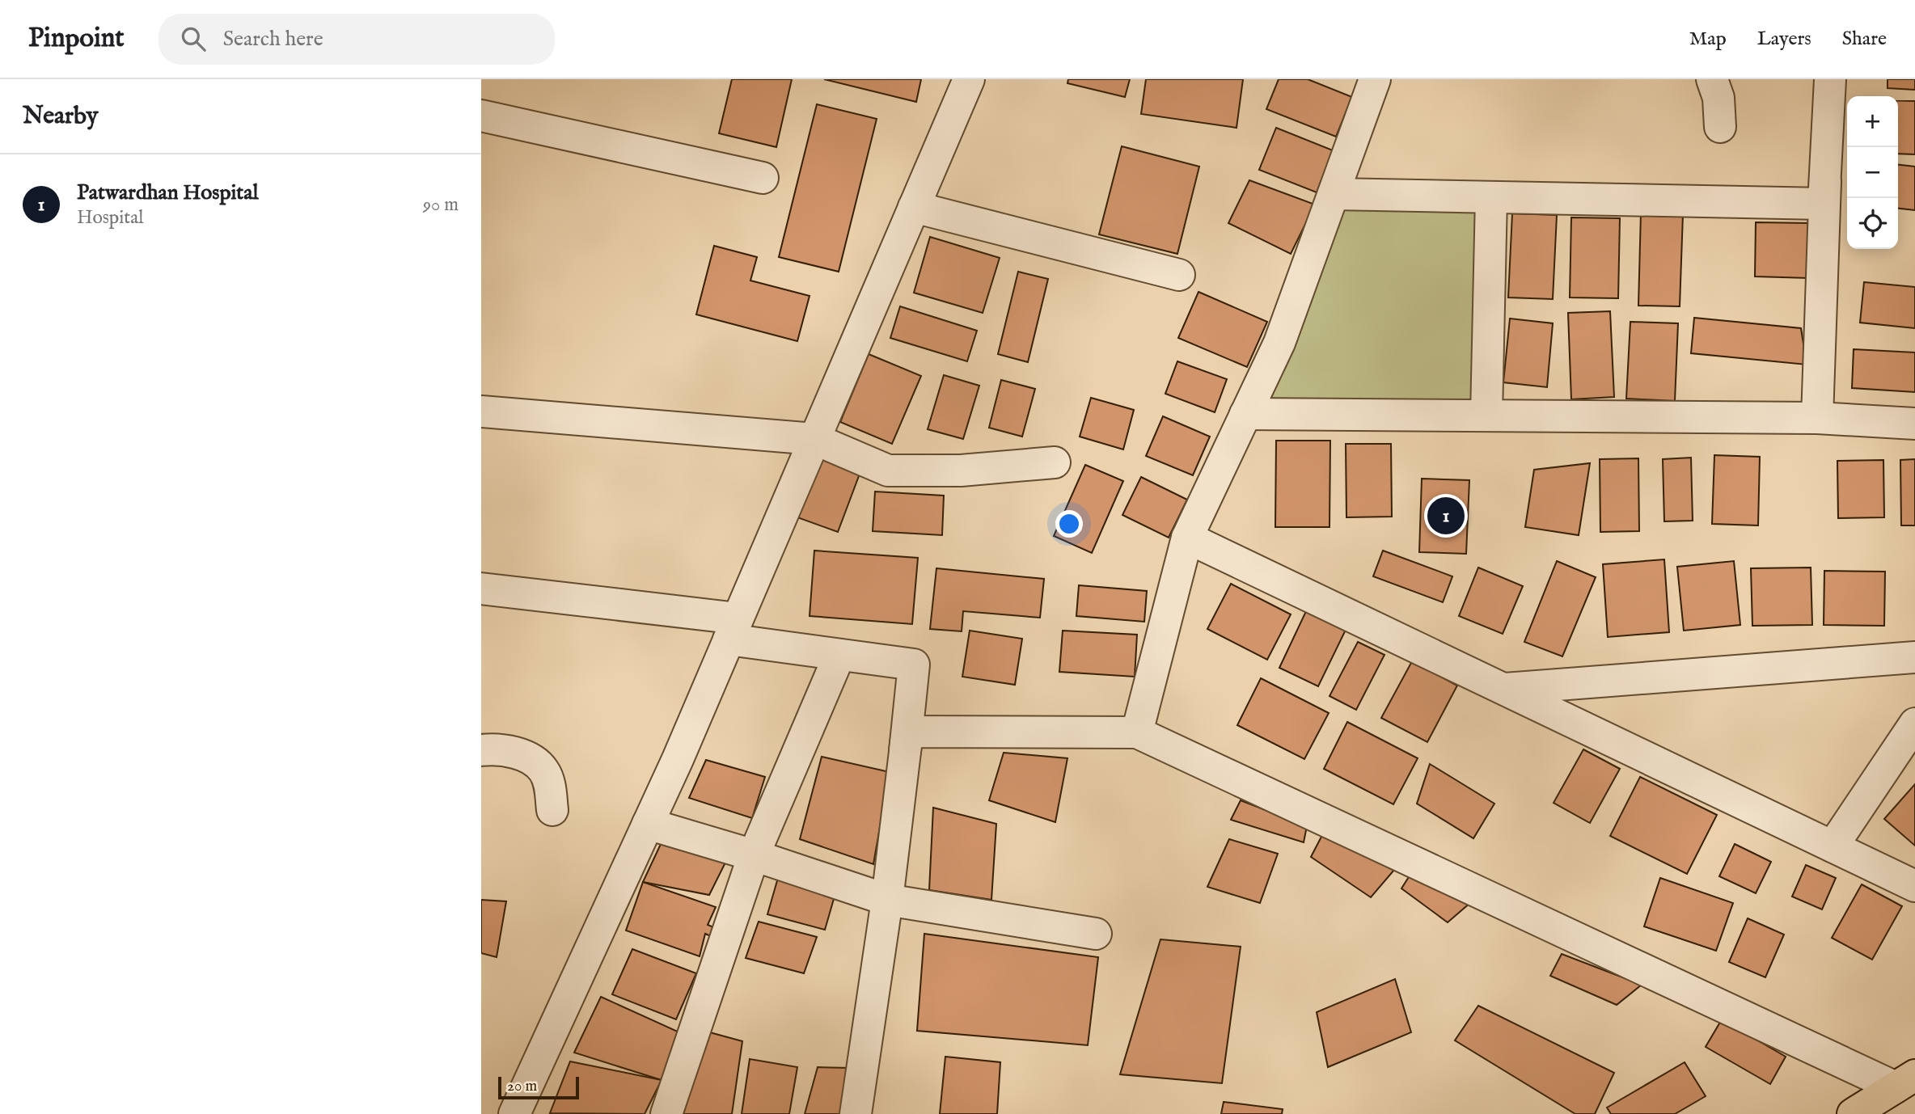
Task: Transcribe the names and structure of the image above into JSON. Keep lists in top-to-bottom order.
{
  "scale_bar": "20 m",
  "page": {
    "header": "Pinpoint",
    "search": "Search here",
    "nav": ["Map", "Layers", "Share"],
    "heading": "Nearby",
    "map_buttons": ["+", "−"],
    "list": [
      {
        "mark": "1",
        "name": "Patwardhan Hospital",
        "note": "Hospital",
        "value": "90 m"
      }
    ],
    "pins": "1",
    "scale": "20 m"
  }
}
